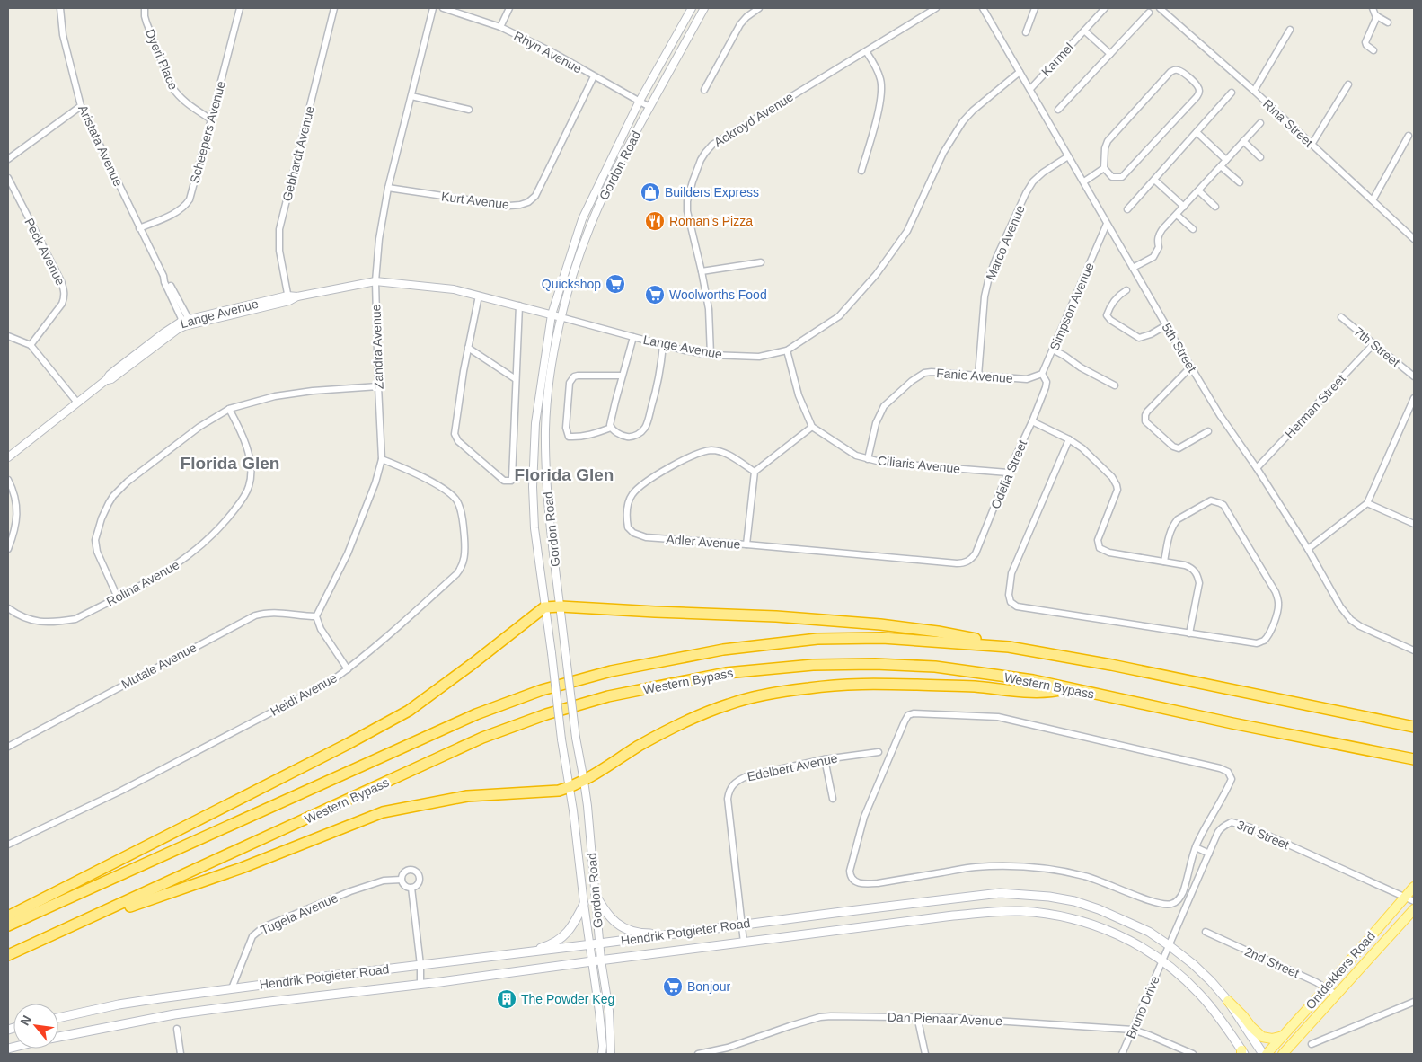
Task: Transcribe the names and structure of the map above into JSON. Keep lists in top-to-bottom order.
{
  "streets": {
    "highway": ["Western Bypass"],
    "main road": ["Hendrik Potgieter Road", "Ontdekkers Road"],
    "street": [
      "Rhyn Avenue",
      "Dyeri Place",
      "Karmel",
      "Ackroyd Avenue",
      "Rina Street",
      "Scheepers Avenue",
      "Aristata Avenue",
      "Gebhardt Avenue",
      "Gordon Road",
      "Kurt Avenue",
      "Marco Avenue",
      "Peck Avenue",
      "Simpson Avenue",
      "Lange Avenue",
      "Zandra Avenue",
      "7th Street",
      "5th Street",
      "Fanie Avenue",
      "Herman Street",
      "Ciliaris Avenue",
      "Odelia Street",
      "Adler Avenue",
      "Rolina Avenue",
      "Mutale Avenue",
      "Heidi Avenue",
      "Edelbert Avenue",
      "3rd Street",
      "Tugela Avenue",
      "2nd Street",
      "Bruno Drive",
      "Dan Pienaar Avenue"
    ]
  },
  "crossings": [
    ["Rhyn Avenue", "Gordon Road"],
    ["Rhyn Avenue", "Kurt Avenue"],
    ["Dyeri Place", "Scheepers Avenue"],
    ["Karmel", "5th Street"],
    ["Ackroyd Avenue", "Lange Avenue"],
    ["Scheepers Avenue", "Aristata Avenue"],
    ["Aristata Avenue", "Lange Avenue"],
    ["Gebhardt Avenue", "Lange Avenue"],
    ["Gordon Road", "Lange Avenue"],
    ["Gordon Road", "Hendrik Potgieter Road"],
    ["Kurt Avenue", "Zandra Avenue"],
    ["Marco Avenue", "5th Street"],
    ["Marco Avenue", "Fanie Avenue"],
    ["Simpson Avenue", "5th Street"],
    ["Simpson Avenue", "Fanie Avenue"],
    ["Simpson Avenue", "Odelia Street"],
    ["Lange Avenue", "Zandra Avenue"],
    ["Lange Avenue", "5th Street"],
    ["Zandra Avenue", "Mutale Avenue"],
    ["Zandra Avenue", "Heidi Avenue"],
    ["7th Street", "Herman Street"],
    ["5th Street", "Herman Street"],
    ["Fanie Avenue", "Ciliaris Avenue"],
    ["Fanie Avenue", "Odelia Street"],
    ["Ciliaris Avenue", "Odelia Street"],
    ["Odelia Street", "Adler Avenue"],
    ["Edelbert Avenue", "Hendrik Potgieter Road"],
    ["3rd Street", "Hendrik Potgieter Road"],
    ["3rd Street", "Ontdekkers Road"],
    ["3rd Street", "Bruno Drive"],
    ["Tugela Avenue", "Hendrik Potgieter Road"],
    ["Hendrik Potgieter Road", "Bruno Drive"],
    ["2nd Street", "Ontdekkers Road"],
    ["Bruno Drive", "Dan Pienaar Avenue"]
  ],
  "districts": ["Florida Glen", "Florida Glen"],
  "places": {
    "shop": ["Builders Express"],
    "restaurant": ["Roman's Pizza"],
    "supermarket": ["Quickshop", "Woolworths Food", "Bonjour"],
    "building": ["The Powder Keg"]
  },
  "north": "top left"
}
